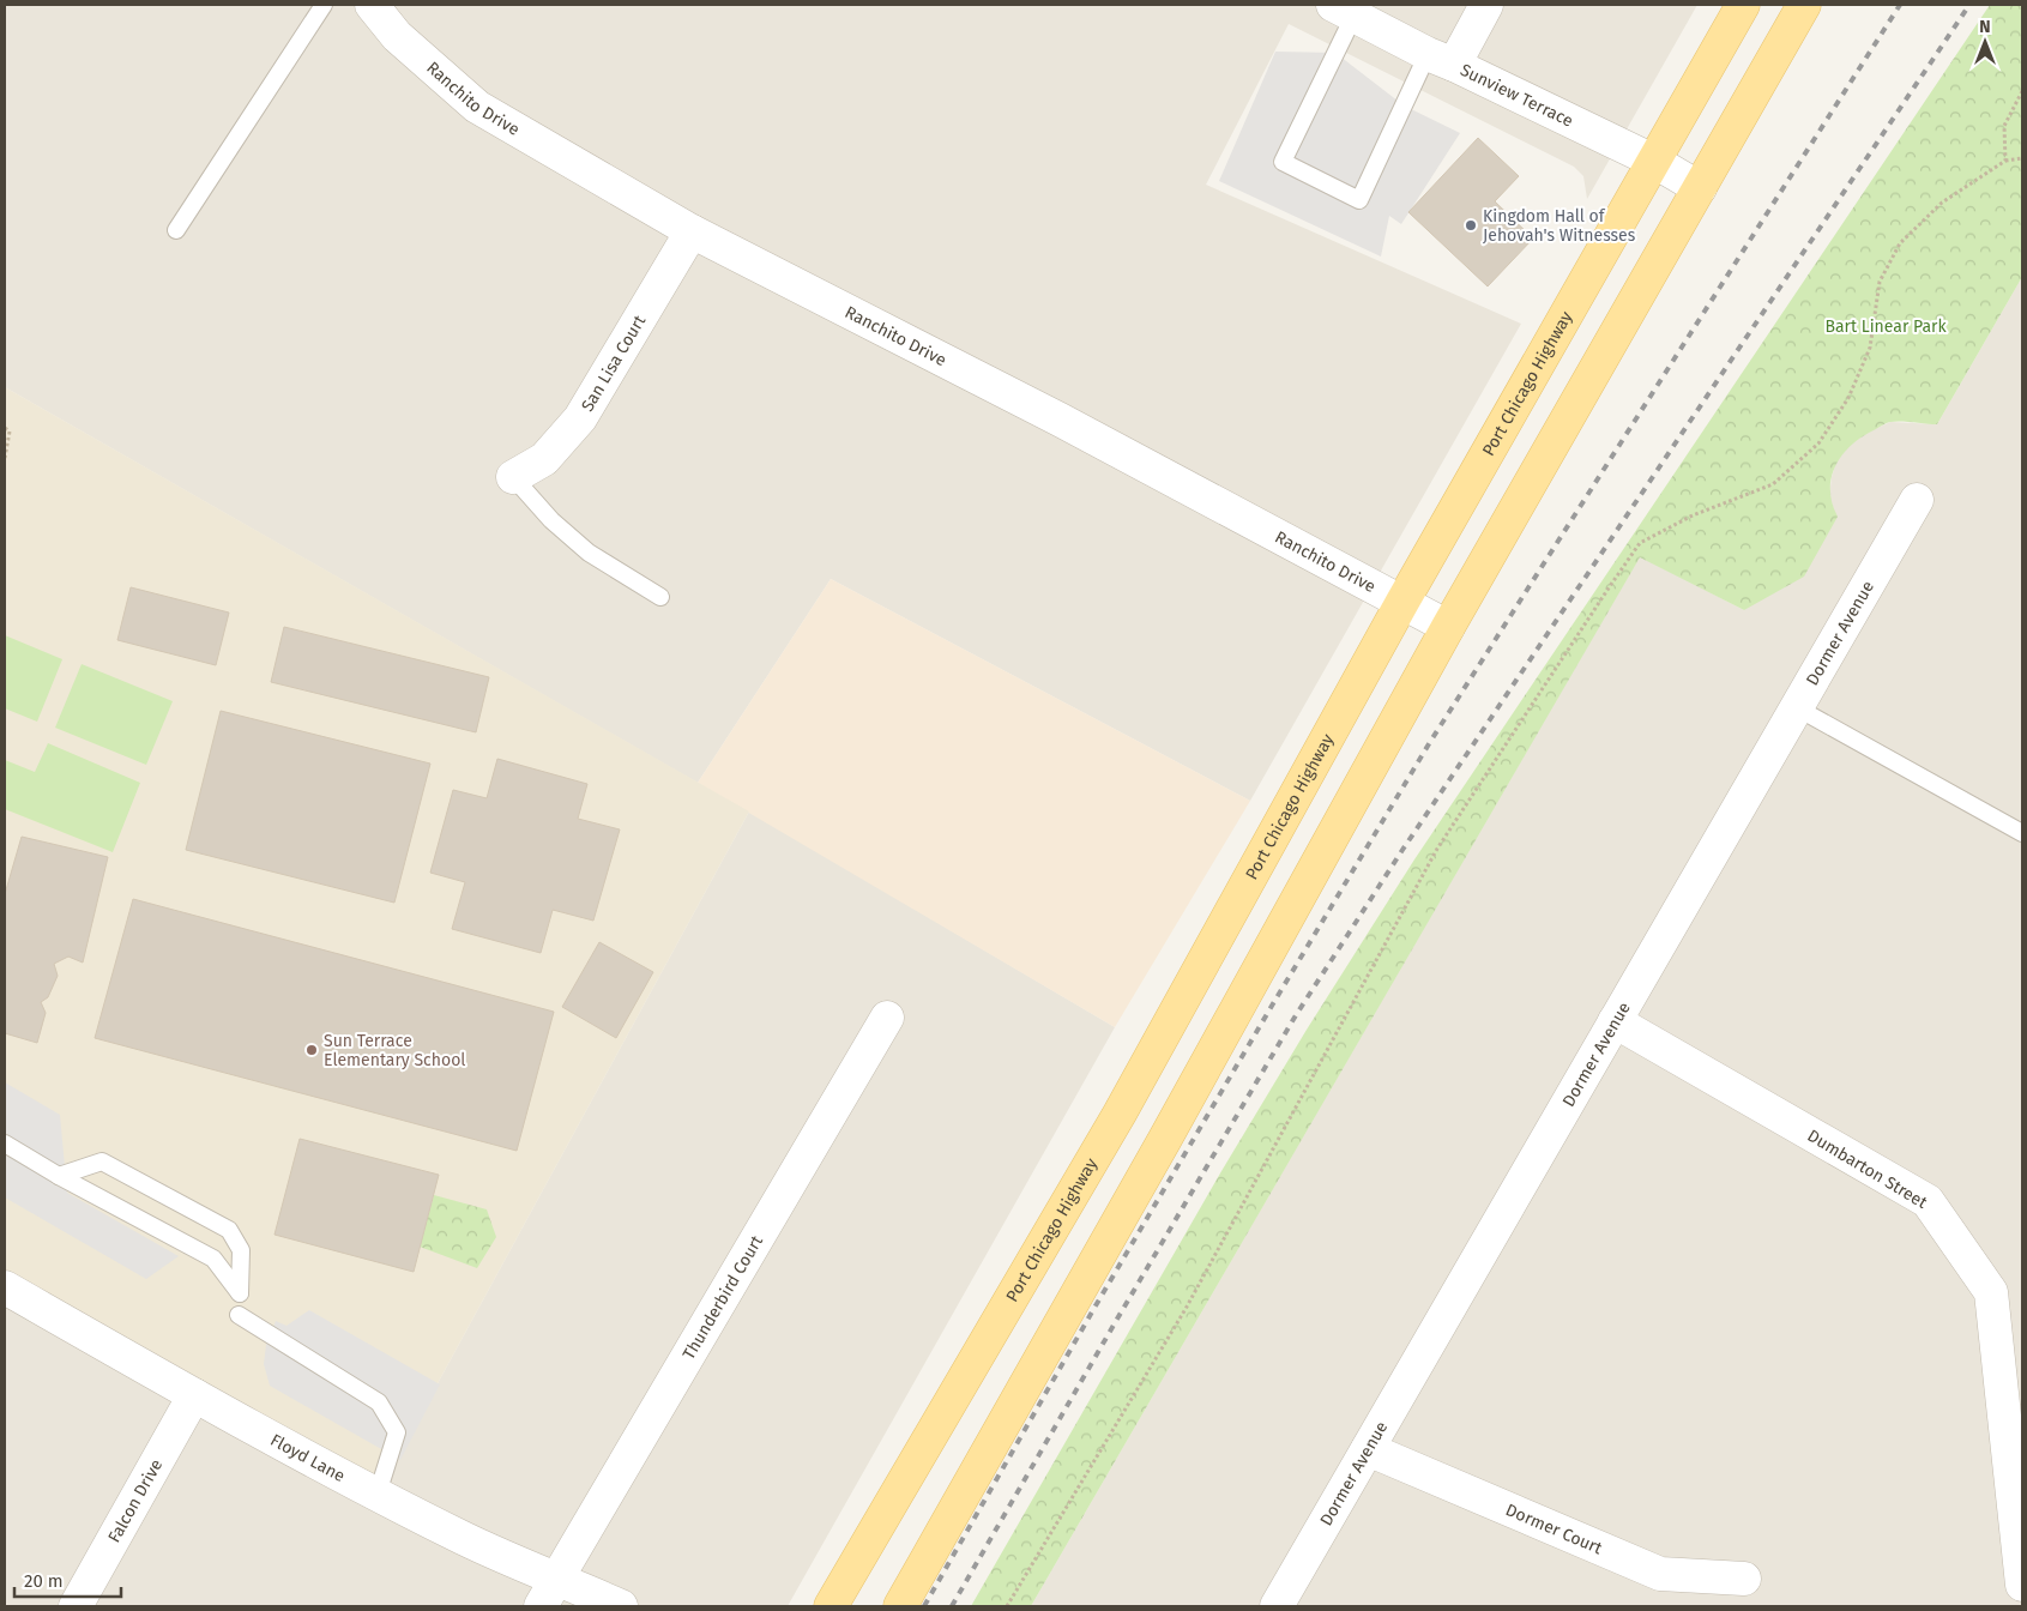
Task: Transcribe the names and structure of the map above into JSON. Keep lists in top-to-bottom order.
{
  "streets": {
    "main road": ["Port Chicago Highway"],
    "street": [
      "Sunview Terrace",
      "Ranchito Drive",
      "San Lisa Court",
      "Dormer Avenue",
      "Dumbarton Street",
      "Thunderbird Court",
      "Floyd Lane",
      "Falcon Drive",
      "Dormer Court"
    ]
  },
  "crossings": [
    ["Sunview Terrace", "Port Chicago Highway"],
    ["Ranchito Drive", "San Lisa Court"],
    ["Ranchito Drive", "Port Chicago Highway"],
    ["Dormer Avenue", "Dumbarton Street"],
    ["Dormer Avenue", "Dormer Court"],
    ["Thunderbird Court", "Floyd Lane"],
    ["Floyd Lane", "Falcon Drive"]
  ],
  "parks": ["Bart Linear Park"],
  "places": ["Kingdom Hall of Jehovah's Witnesses", "Sun Terrace Elementary School"],
  "scale_bar": "20 m",
  "north": "top"
}
